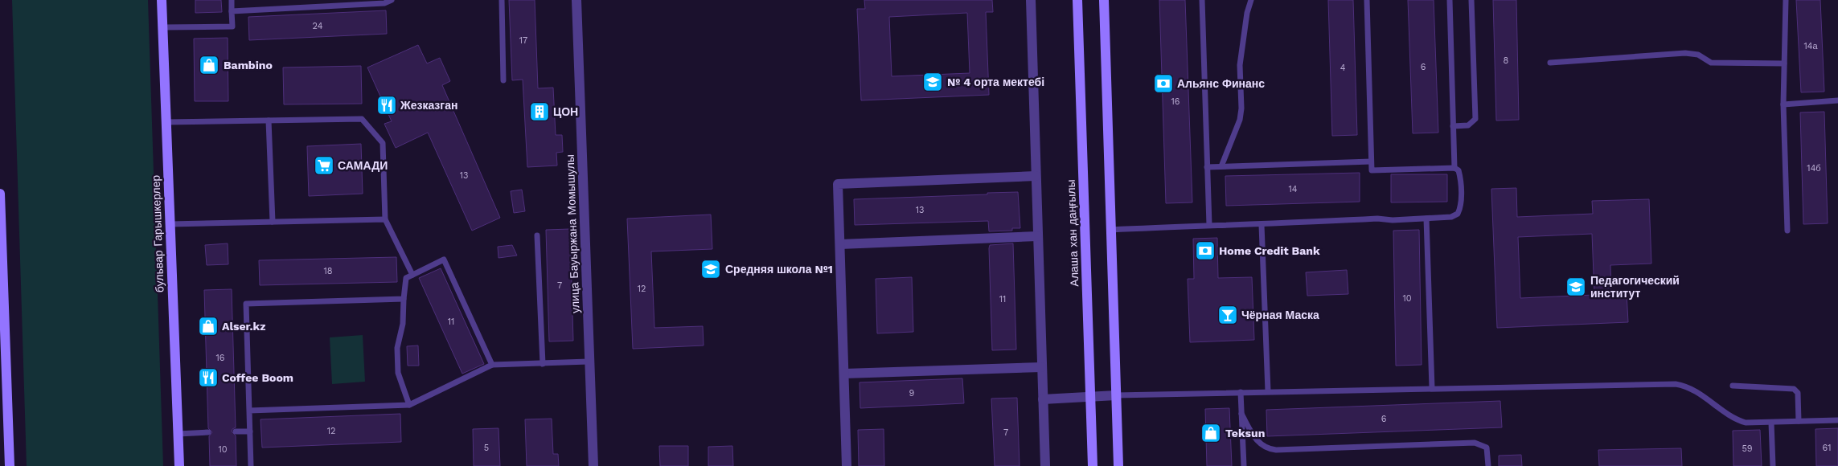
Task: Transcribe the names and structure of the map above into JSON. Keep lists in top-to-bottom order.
{
  "streets": {
    "main road": ["Алаша хан даңғылы", "бульвар Гарышкерлер"],
    "street": ["улица Бауыржана Момышулы"]
  },
  "places": {
    "shop": ["Bambino", "Alser.kz", "Teksun"],
    "school or university": ["№ 4 орта мектебі", "Средняя школа №1", "Педагогический институт"],
    "bank": ["Альянс Финанс", "Home Credit Bank"],
    "restaurant": ["Жезказган", "Coffee Boom"],
    "building": ["ЦОН"],
    "supermarket": ["САМАДИ"],
    "bar": ["Чёрная Маска"]
  },
  "house_numbers": [
    "24",
    "17",
    "14а",
    "8",
    "6",
    "4",
    "16",
    "14б",
    "13",
    "14",
    "13",
    "18",
    "7",
    "12",
    "10",
    "11",
    "11",
    "16",
    "9",
    "6",
    "12",
    "7",
    "5",
    "61",
    "59",
    "10"
  ]
}
